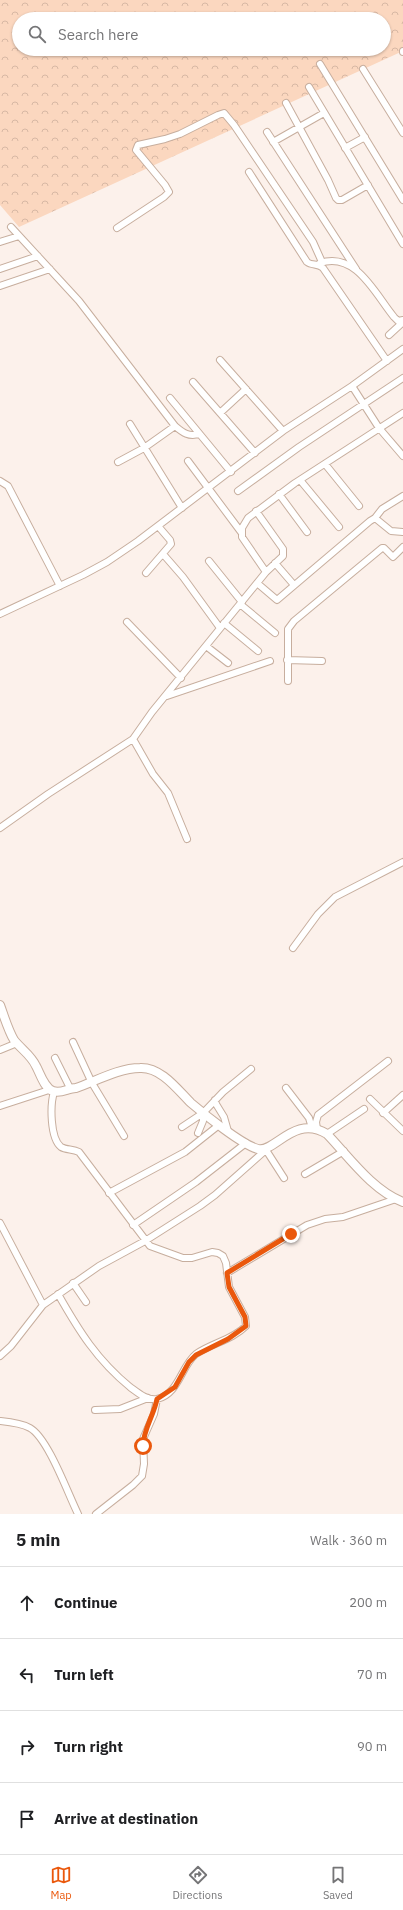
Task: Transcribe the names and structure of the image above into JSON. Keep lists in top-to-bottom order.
{
  "page": {
    "search": "Search here",
    "heading": ["5 min", "Walk · 360 m"],
    "list": [
      ["Continue", "200 m"],
      ["Turn left", "70 m"],
      ["Turn right", "90 m"],
      "Arrive at destination"
    ],
    "nav": ["Map", "Directions", "Saved"]
  }
}
